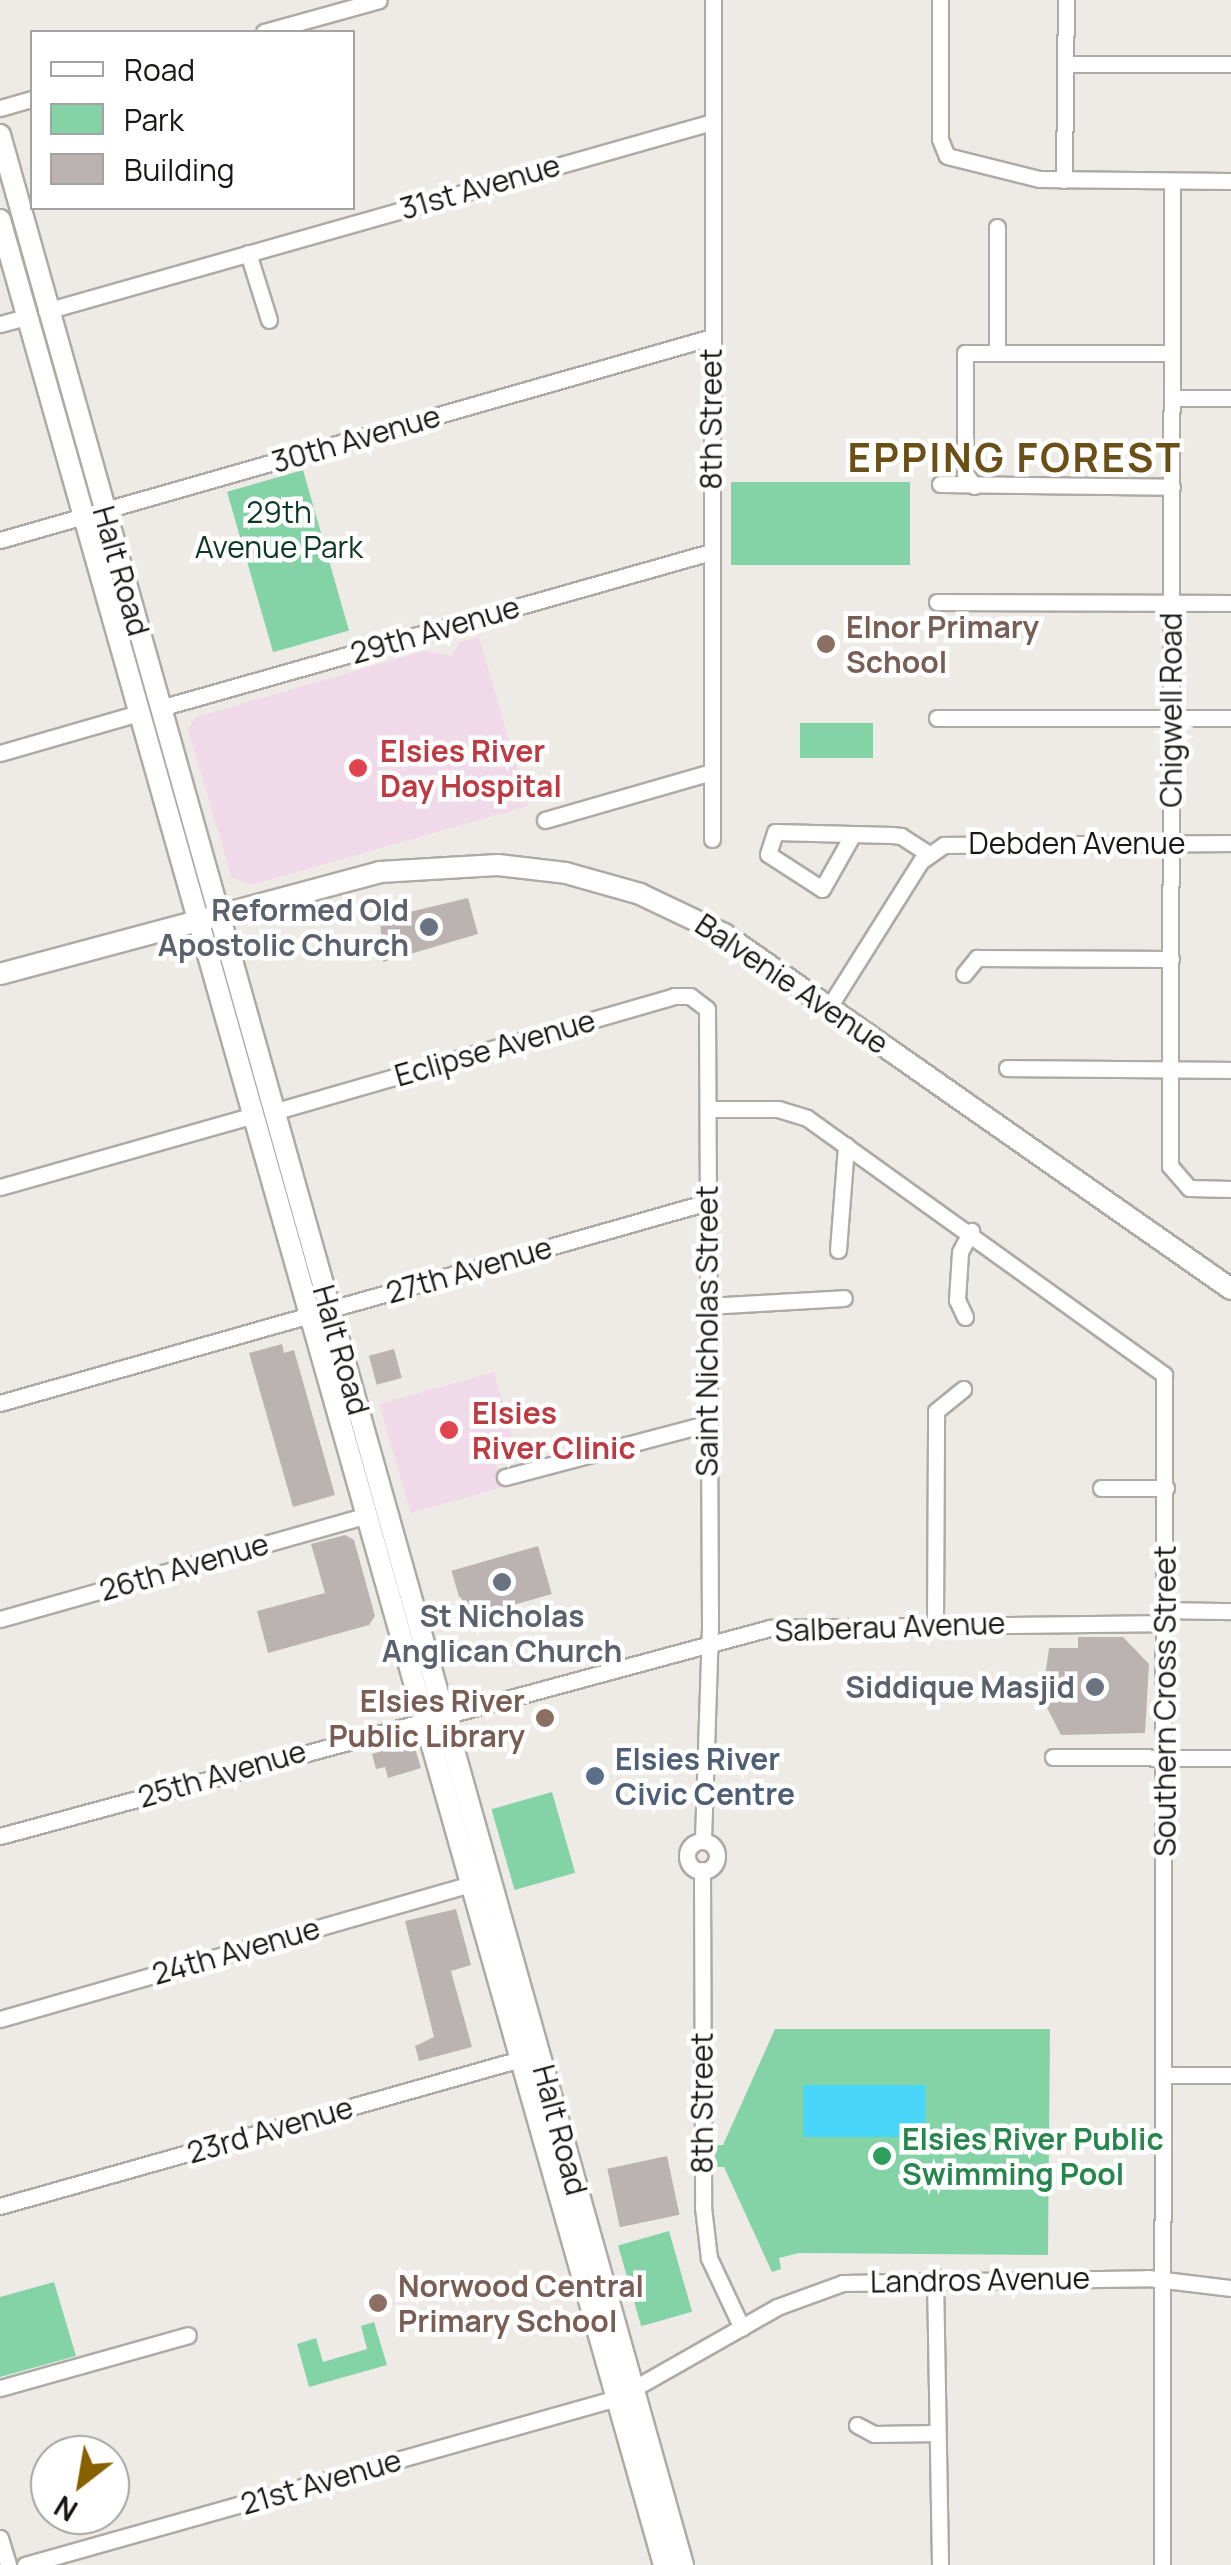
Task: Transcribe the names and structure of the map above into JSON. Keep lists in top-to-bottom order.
{
  "streets": {
    "street": [
      "31st Avenue",
      "8th Street",
      "30th Avenue",
      "Halt Road",
      "29th Avenue",
      "Chigwell Road",
      "Debden Avenue",
      "Balvenie Avenue",
      "Eclipse Avenue",
      "27th Avenue",
      "Saint Nicholas Street",
      "26th Avenue",
      "Salberau Avenue",
      "Southern Cross Street",
      "25th Avenue",
      "24th Avenue",
      "23rd Avenue",
      "Landros Avenue",
      "21st Avenue"
    ]
  },
  "crossings": [
    ["31st Avenue", "8th Street"],
    ["31st Avenue", "Halt Road"],
    ["8th Street", "30th Avenue"],
    ["8th Street", "29th Avenue"],
    ["8th Street", "Saint Nicholas Street"],
    ["8th Street", "Salberau Avenue"],
    ["8th Street", "Landros Avenue"],
    ["30th Avenue", "Halt Road"],
    ["Halt Road", "29th Avenue"],
    ["Halt Road", "Balvenie Avenue"],
    ["Halt Road", "Eclipse Avenue"],
    ["Halt Road", "27th Avenue"],
    ["Halt Road", "26th Avenue"],
    ["Halt Road", "Salberau Avenue"],
    ["Halt Road", "25th Avenue"],
    ["Halt Road", "24th Avenue"],
    ["Halt Road", "23rd Avenue"],
    ["Halt Road", "Landros Avenue"],
    ["Halt Road", "21st Avenue"],
    ["Chigwell Road", "Debden Avenue"],
    ["Debden Avenue", "Balvenie Avenue"],
    ["Eclipse Avenue", "Saint Nicholas Street"],
    ["27th Avenue", "Saint Nicholas Street"],
    ["Saint Nicholas Street", "Salberau Avenue"],
    ["Saint Nicholas Street", "Southern Cross Street"],
    ["Salberau Avenue", "Southern Cross Street"],
    ["Salberau Avenue", "25th Avenue"],
    ["Southern Cross Street", "Landros Avenue"],
    ["Landros Avenue", "21st Avenue"]
  ],
  "districts": ["EPPING FOREST"],
  "parks": ["29th Avenue Park"],
  "places": [
    "Elnor Primary School",
    "Elsies River Day Hospital",
    "Reformed Old Apostolic Church",
    "Elsies River Clinic",
    "St Nicholas Anglican Church",
    "Siddique Masjid",
    "Elsies River Public Library",
    "Elsies River Civic Centre",
    "Elsies River Public Swimming Pool",
    "Norwood Central Primary School"
  ],
  "legend": ["Road", "Park", "Building"],
  "north": "bottom left"
}
